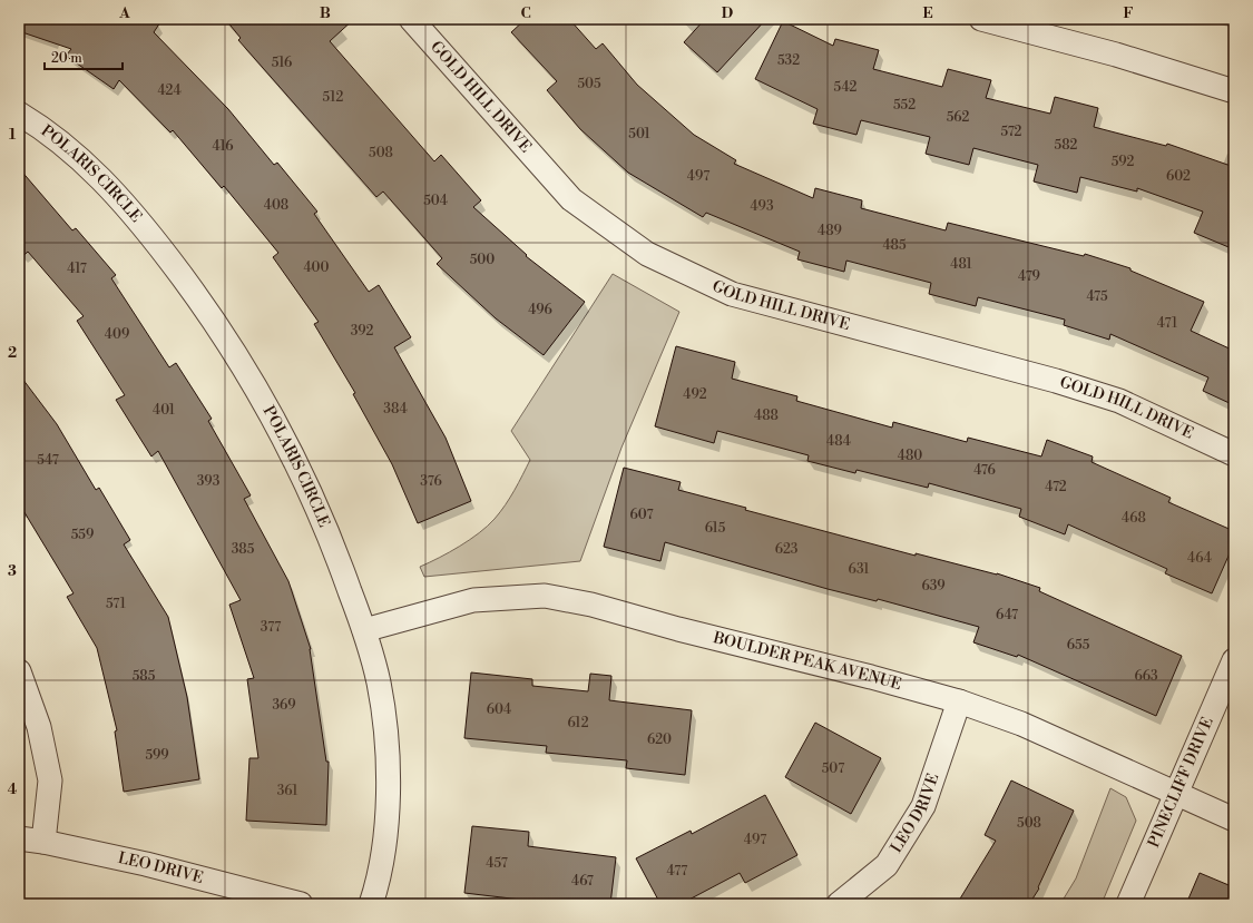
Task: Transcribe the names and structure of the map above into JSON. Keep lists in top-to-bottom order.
{
  "streets": {
    "street": [
      "GOLD HILL DRIVE",
      "POLARIS CIRCLE",
      "BOULDER PEAK AVENUE",
      "PINECLIFF DRIVE",
      "LEO DRIVE"
    ]
  },
  "crossings": [
    ["POLARIS CIRCLE", "BOULDER PEAK AVENUE"],
    ["BOULDER PEAK AVENUE", "PINECLIFF DRIVE"],
    ["BOULDER PEAK AVENUE", "LEO DRIVE"]
  ],
  "house_numbers": [
    "532",
    "516",
    "505",
    "542",
    "424",
    "512",
    "552",
    "562",
    "572",
    "501",
    "582",
    "416",
    "508",
    "592",
    "497",
    "602",
    "504",
    "408",
    "493",
    "489",
    "485",
    "500",
    "481",
    "400",
    "417",
    "479",
    "475",
    "496",
    "471",
    "392",
    "409",
    "492",
    "384",
    "401",
    "488",
    "484",
    "480",
    "547",
    "476",
    "393",
    "376",
    "472",
    "607",
    "468",
    "615",
    "559",
    "385",
    "623",
    "464",
    "631",
    "639",
    "571",
    "647",
    "377",
    "655",
    "585",
    "663",
    "369",
    "604",
    "612",
    "620",
    "599",
    "507",
    "361",
    "508",
    "497",
    "457",
    "477",
    "467"
  ],
  "scale_bar": "20 m",
  "grid": {
    "columns": [
      "A",
      "B",
      "C",
      "D",
      "E",
      "F"
    ],
    "rows": [
      "1",
      "2",
      "3",
      "4"
    ]
  }
}
